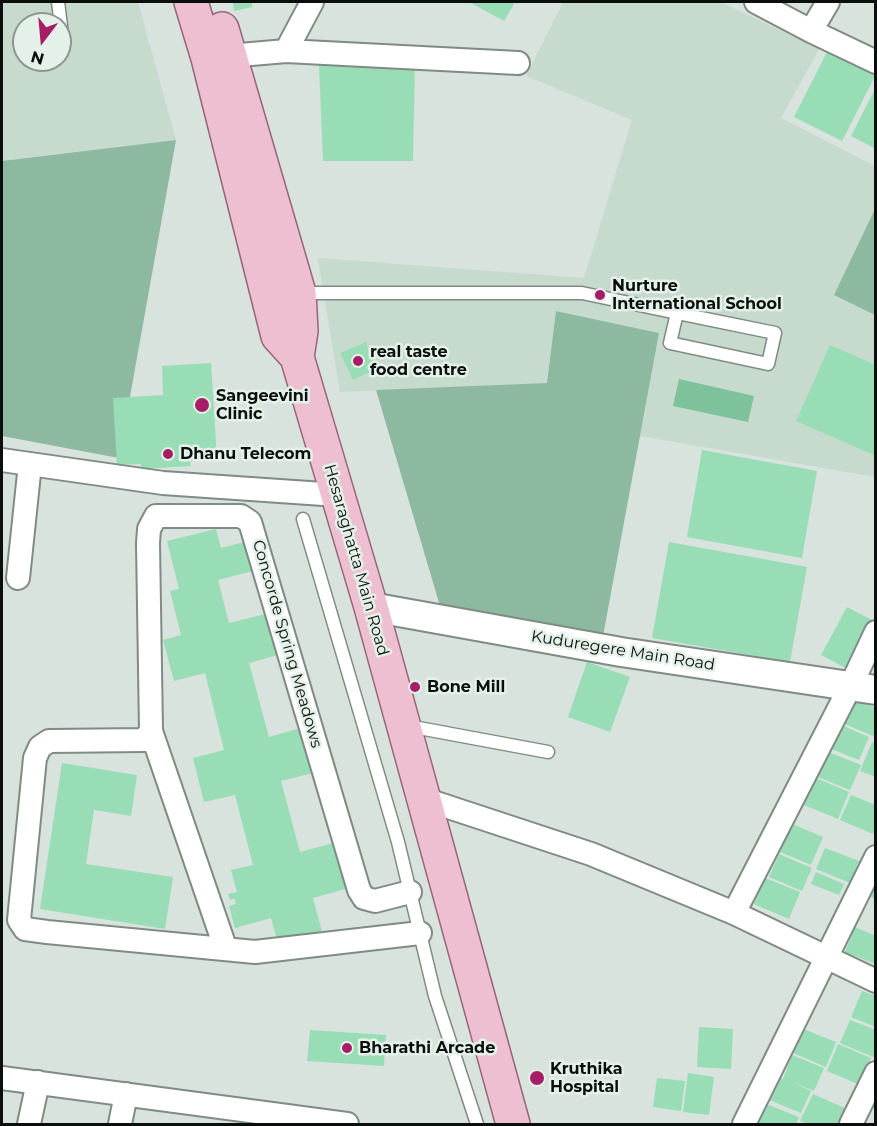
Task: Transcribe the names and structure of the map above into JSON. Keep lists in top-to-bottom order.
{
  "streets": {
    "main road": ["Hesaraghatta Main Road"],
    "street": ["Concorde Spring Meadows", "Kuduregere Main Road"]
  },
  "crossings": [
    ["Hesaraghatta Main Road", "Kuduregere Main Road"]
  ],
  "places": [
    "Nurture International School",
    "real taste food centre",
    "Sangeevini Clinic",
    "Dhanu Telecom",
    "Bone Mill",
    "Bharathi Arcade",
    "Kruthika Hospital"
  ],
  "north": "bottom"
}
